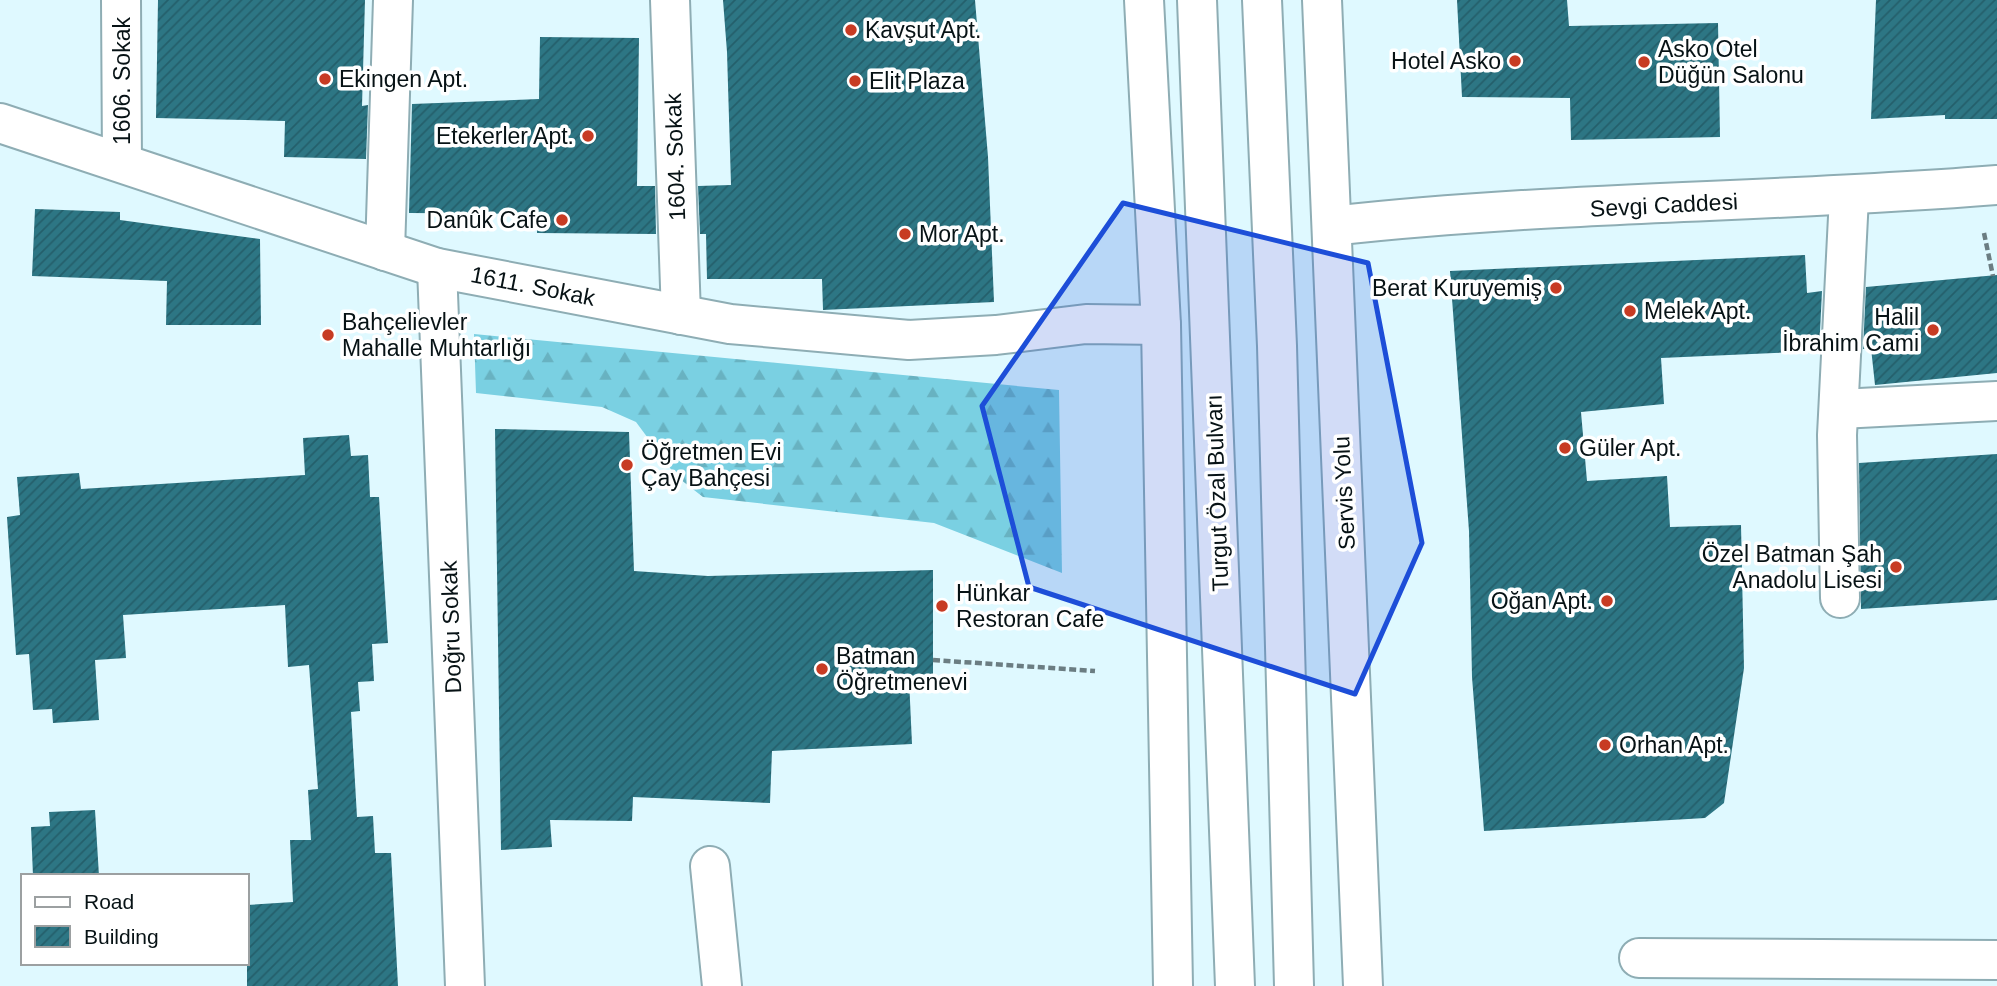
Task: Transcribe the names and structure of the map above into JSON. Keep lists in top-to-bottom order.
{
  "streets": {
    "street": [
      "1606. Sokak",
      "1604. Sokak",
      "Sevgi Caddesi",
      "1611. Sokak",
      "Turgut Özal Bulvarı",
      "Servis Yolu",
      "Doğru Sokak"
    ]
  },
  "crossings": [
    ["1606. Sokak", "1611. Sokak"],
    ["1604. Sokak", "1611. Sokak"],
    ["Sevgi Caddesi", "Servis Yolu"],
    ["1611. Sokak", "Doğru Sokak"]
  ],
  "places": [
    "Kavşut Apt.",
    "Hotel Asko",
    "Asko Otel Düğün Salonu",
    "Ekingen Apt.",
    "Elit Plaza",
    "Etekerler Apt.",
    "Danûk Cafe",
    "Mor Apt.",
    "Berat Kuruyemiş",
    "Melek Apt.",
    "Halil İbrahim Cami",
    "Bahçelievler Mahalle Muhtarlığı",
    "Güler Apt.",
    "Öğretmen Evi Çay Bahçesi",
    "Özel Batman Şah Anadolu Lisesi",
    "Oğan Apt.",
    "Hünkar Restoran Cafe",
    "Batman Öğretmenevi",
    "Orhan Apt."
  ],
  "legend": ["Road", "Building"]
}
